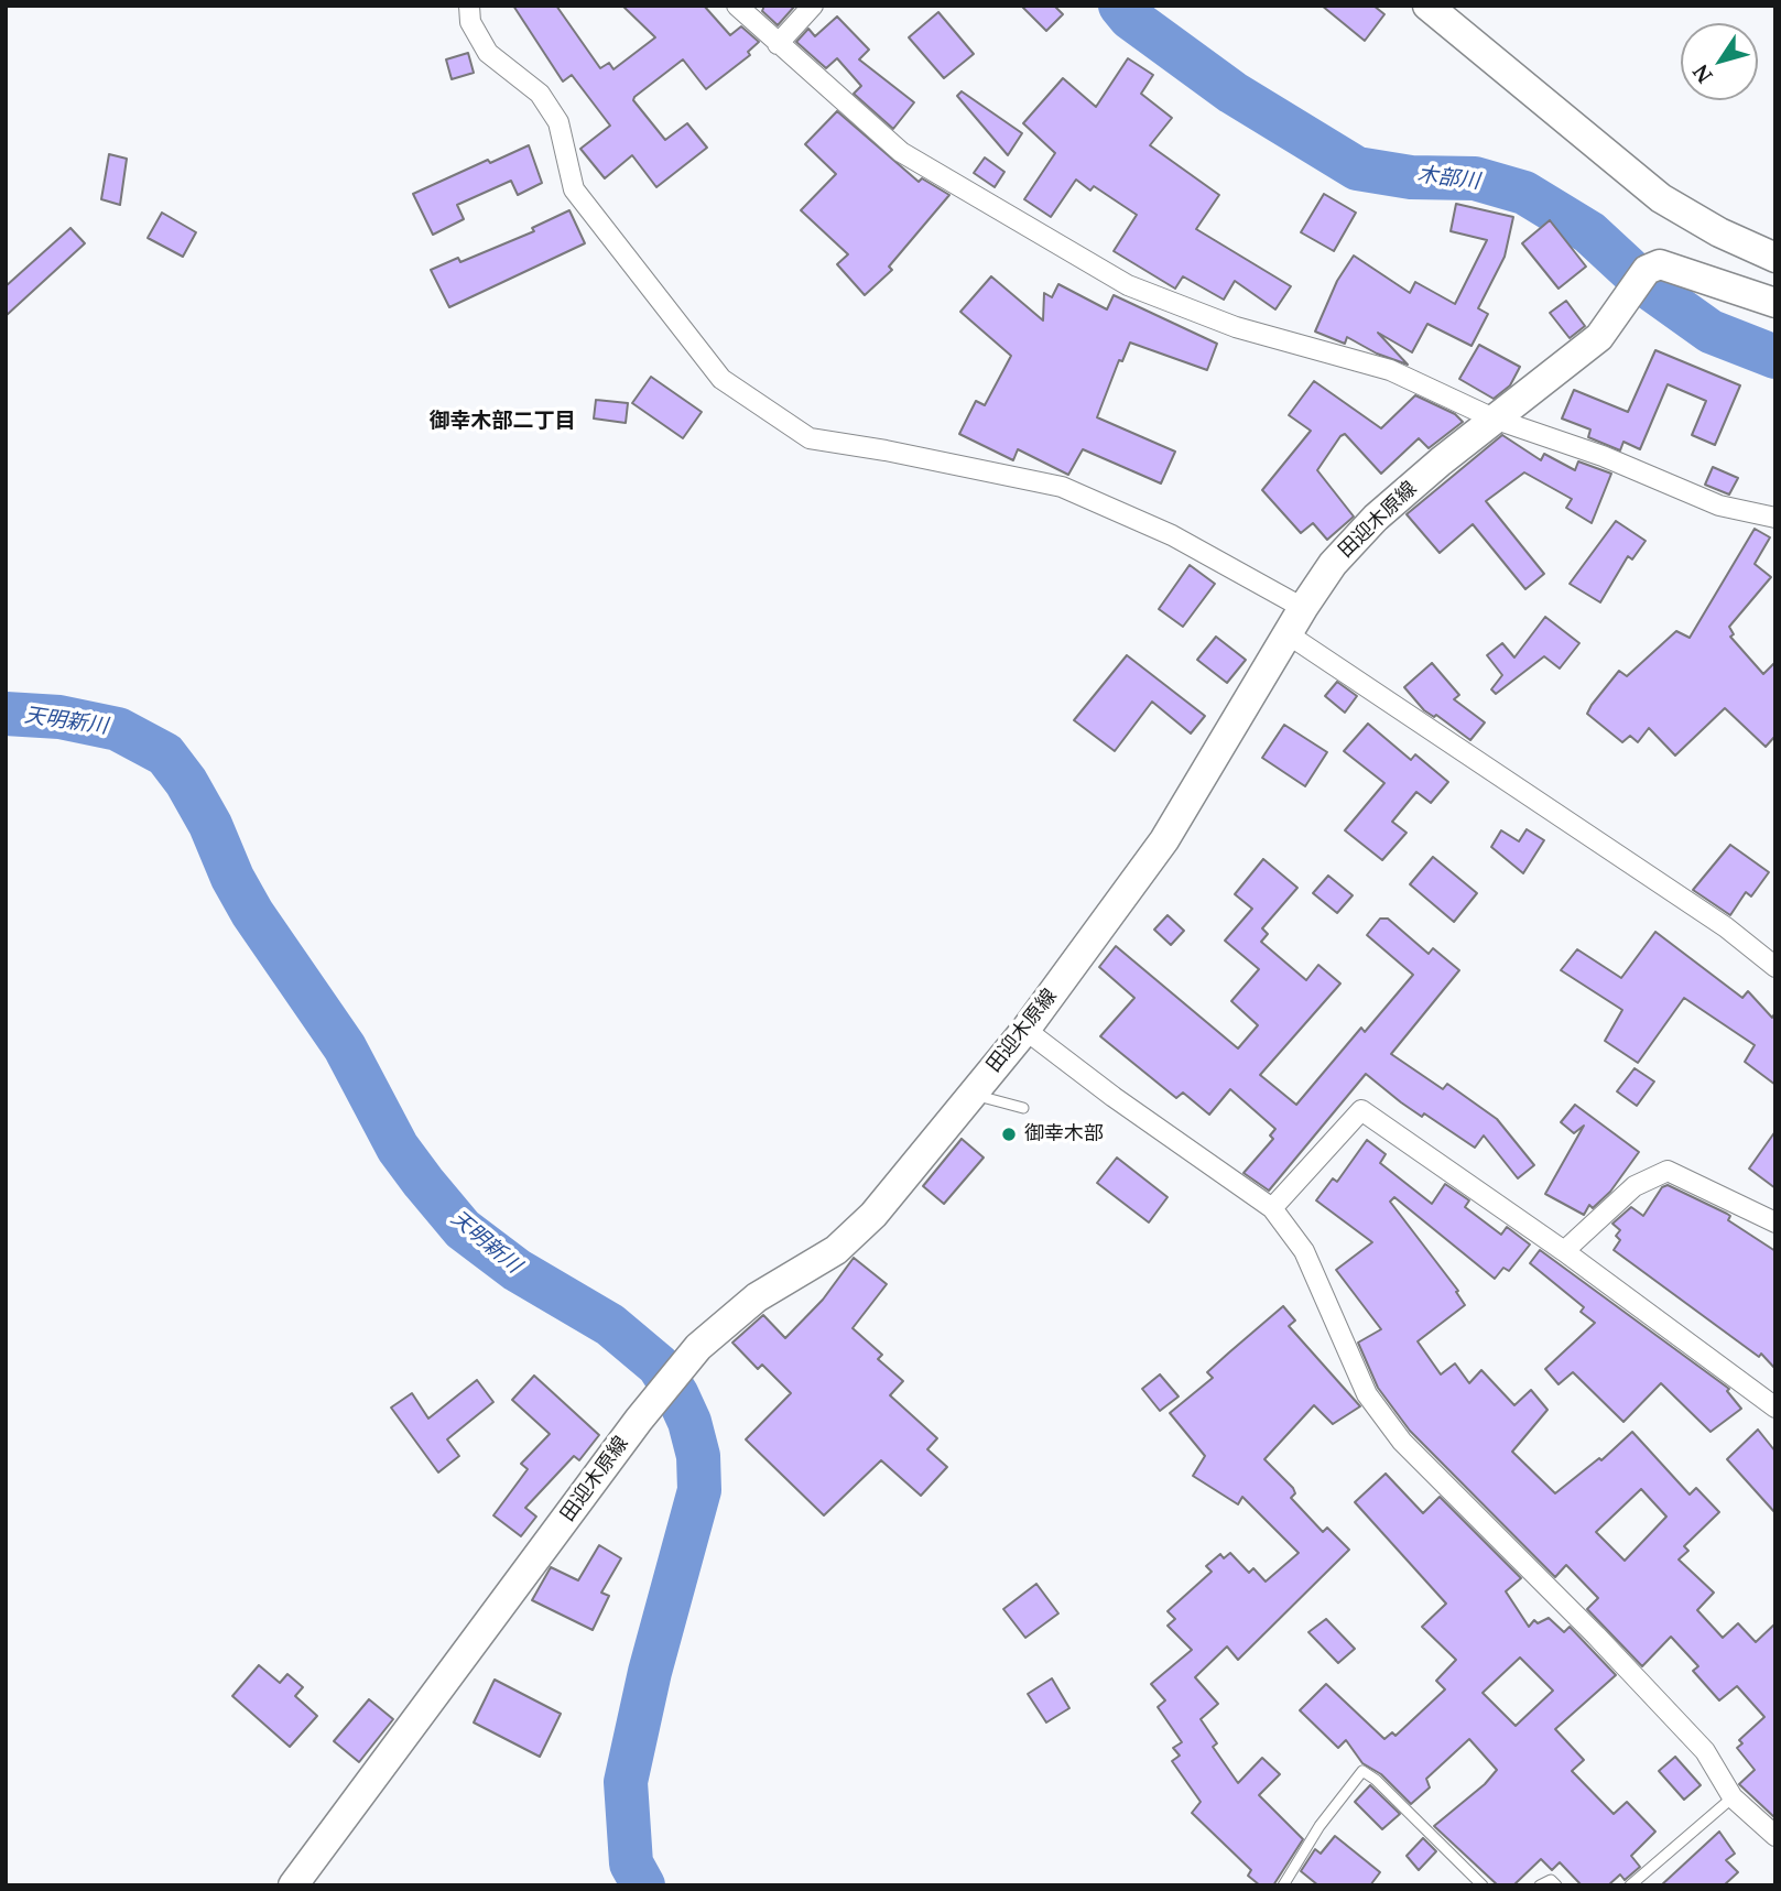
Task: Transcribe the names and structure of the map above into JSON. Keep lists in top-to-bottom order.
{
  "streets": {
    "main road": ["田迎木原線"]
  },
  "districts": ["御幸木部二丁目"],
  "water": ["木部川", "天明新川"],
  "places": ["御幸木部"],
  "north": "bottom left"
}
